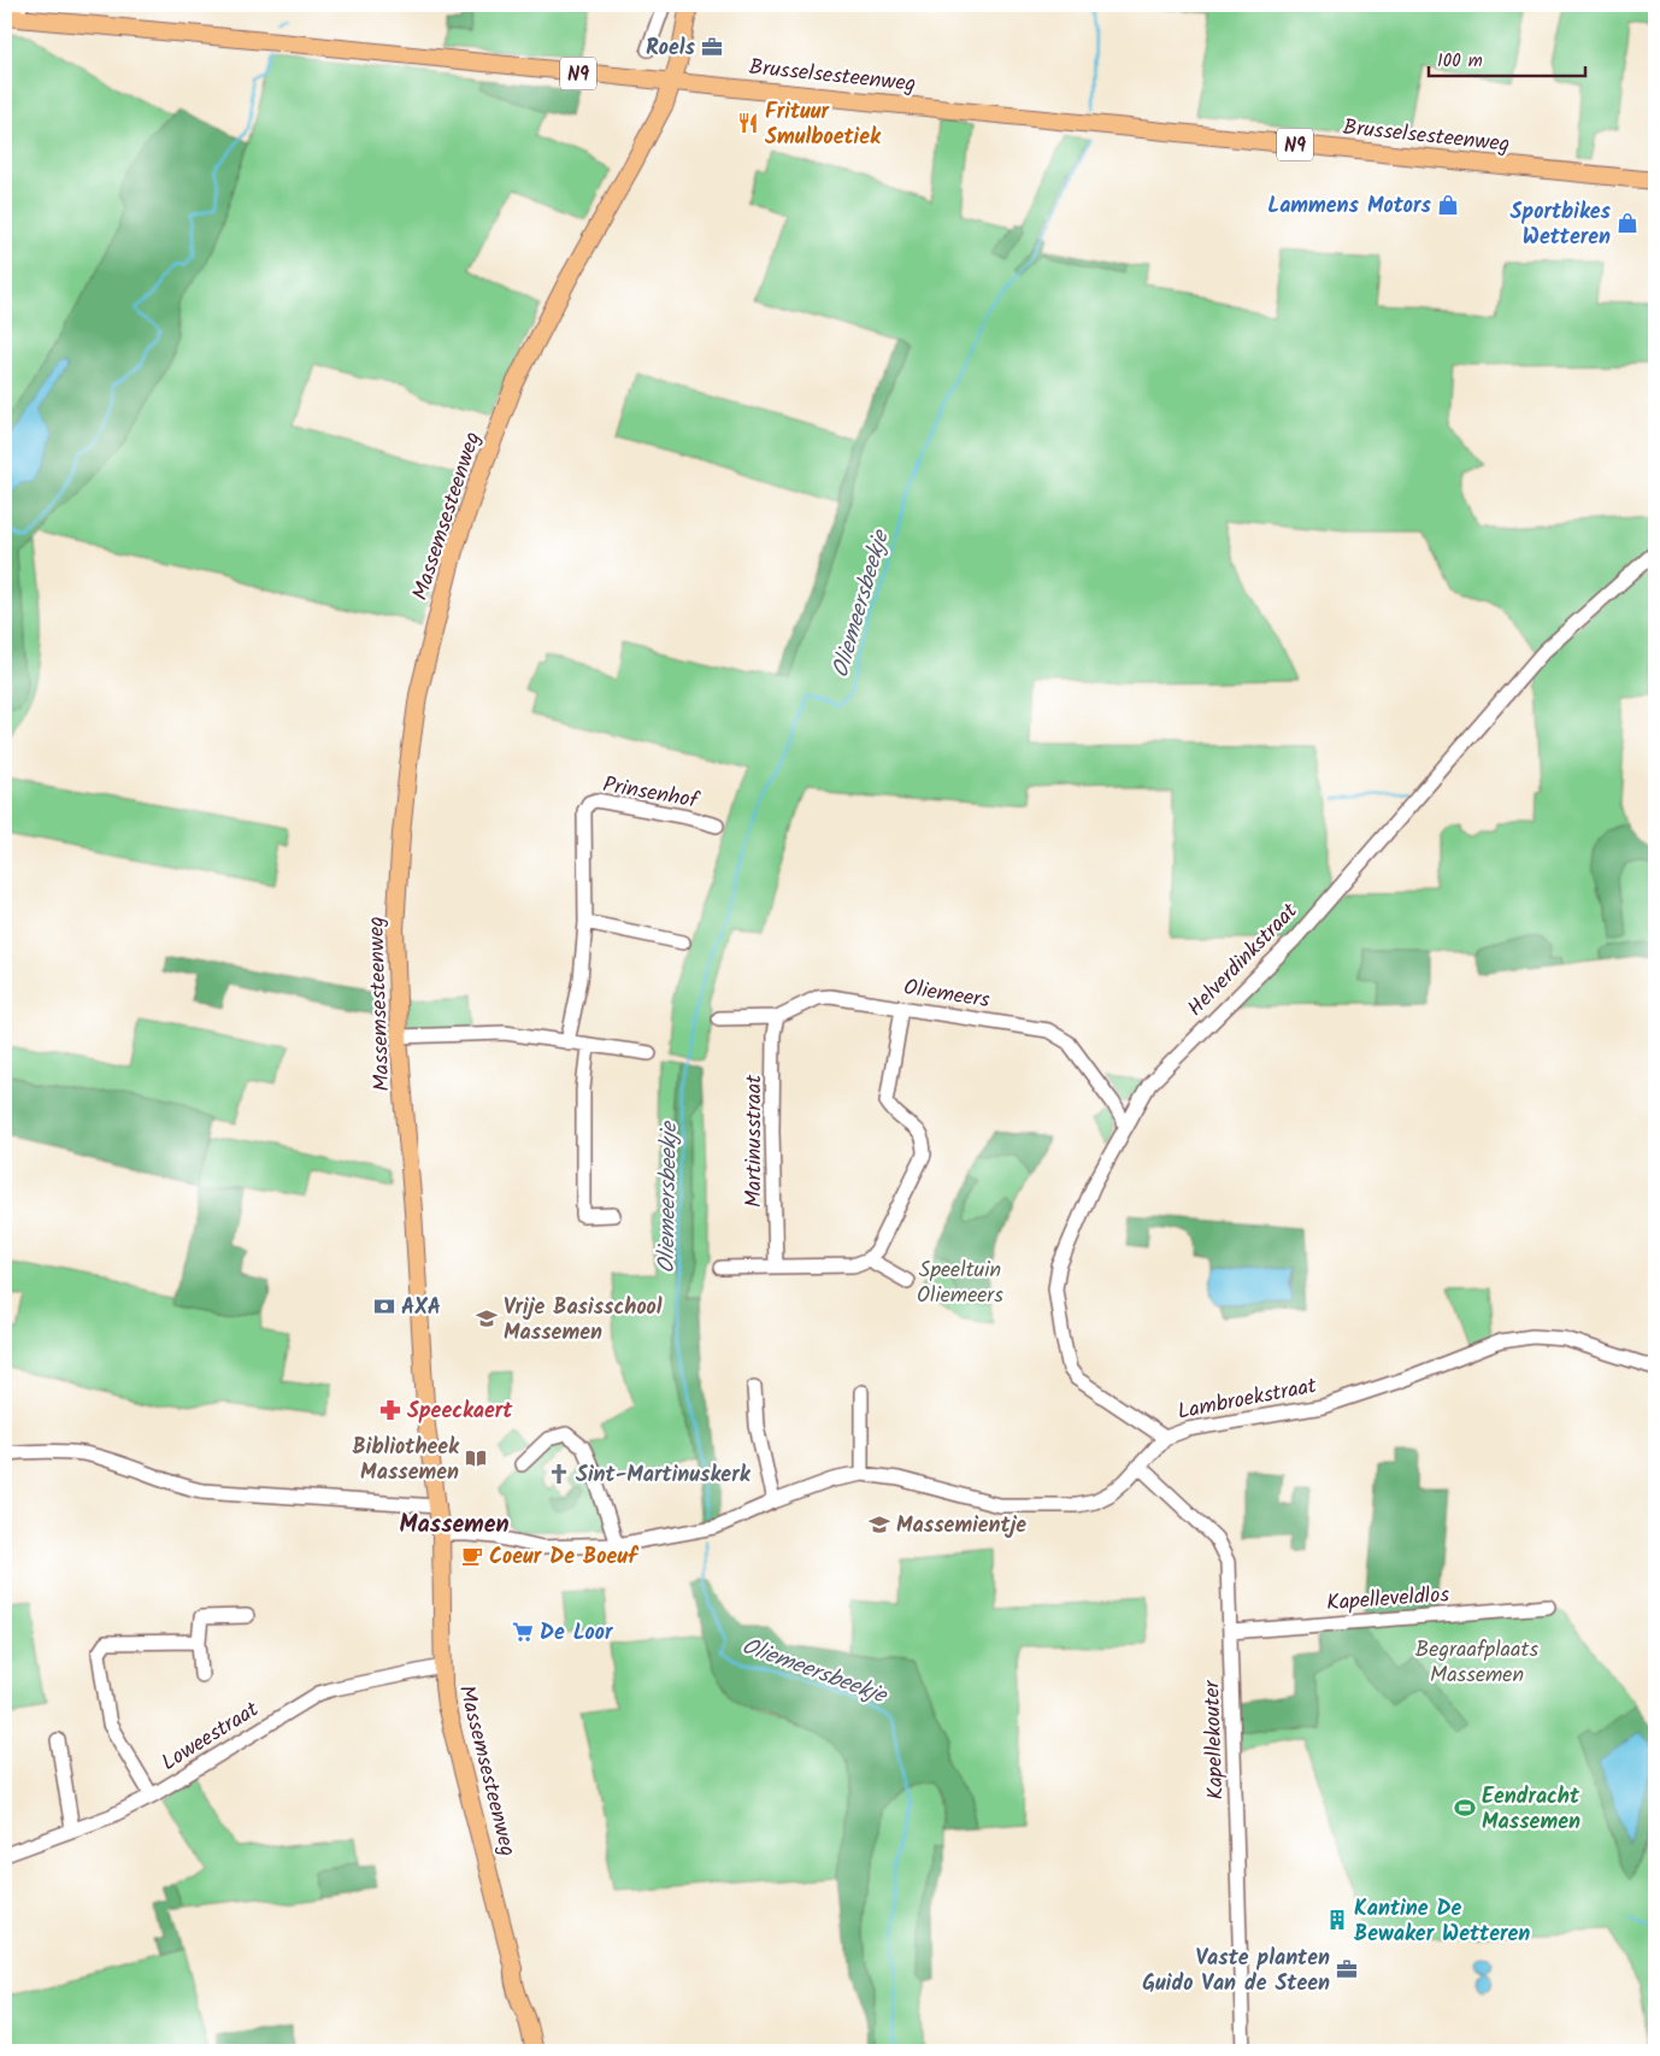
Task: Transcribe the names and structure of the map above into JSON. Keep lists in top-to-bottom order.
{
  "streets": {
    "main road": ["N9", "Brusselsesteenweg", "Massemsesteenweg"],
    "street": [
      "Prinsenhof",
      "Helverdinkstraat",
      "Oliemeers",
      "Martinusstraat",
      "Lambroekstraat",
      "Kapelleveldlos",
      "Loweestraat",
      "Kapellekouter"
    ]
  },
  "crossings": [
    ["Brusselsesteenweg", "Massemsesteenweg"],
    ["Massemsesteenweg", "Lambroekstraat"],
    ["Massemsesteenweg", "Loweestraat"],
    ["Helverdinkstraat", "Oliemeers"],
    ["Helverdinkstraat", "Lambroekstraat"],
    ["Oliemeers", "Martinusstraat"],
    ["Lambroekstraat", "Kapellekouter"],
    ["Kapelleveldlos", "Kapellekouter"]
  ],
  "districts": ["Massemen"],
  "water": ["Oliemeersbeekje"],
  "parks": ["Speeltuin Oliemeers", "Begraafplaats Massemen"],
  "places": {
    "office": ["Roels", "Vaste planten Guido Van de Steen"],
    "restaurant": ["Frituur Smulboetiek"],
    "shop": ["Lammens Motors", "Sportbikes Wetteren"],
    "bank": ["AXA"],
    "school or university": ["Vrije Basisschool Massemen", "Massemientje"],
    "pharmacy": ["Speeckaert"],
    "library": ["Bibliotheek Massemen"],
    "church": ["Sint-Martinuskerk"],
    "cafe": ["Coeur De Boeuf"],
    "supermarket": ["De Loor"],
    "sports": ["Eendracht Massemen"],
    "building": ["Kantine De Bewaker Wetteren"]
  },
  "scale_bar": "100 m"
}
